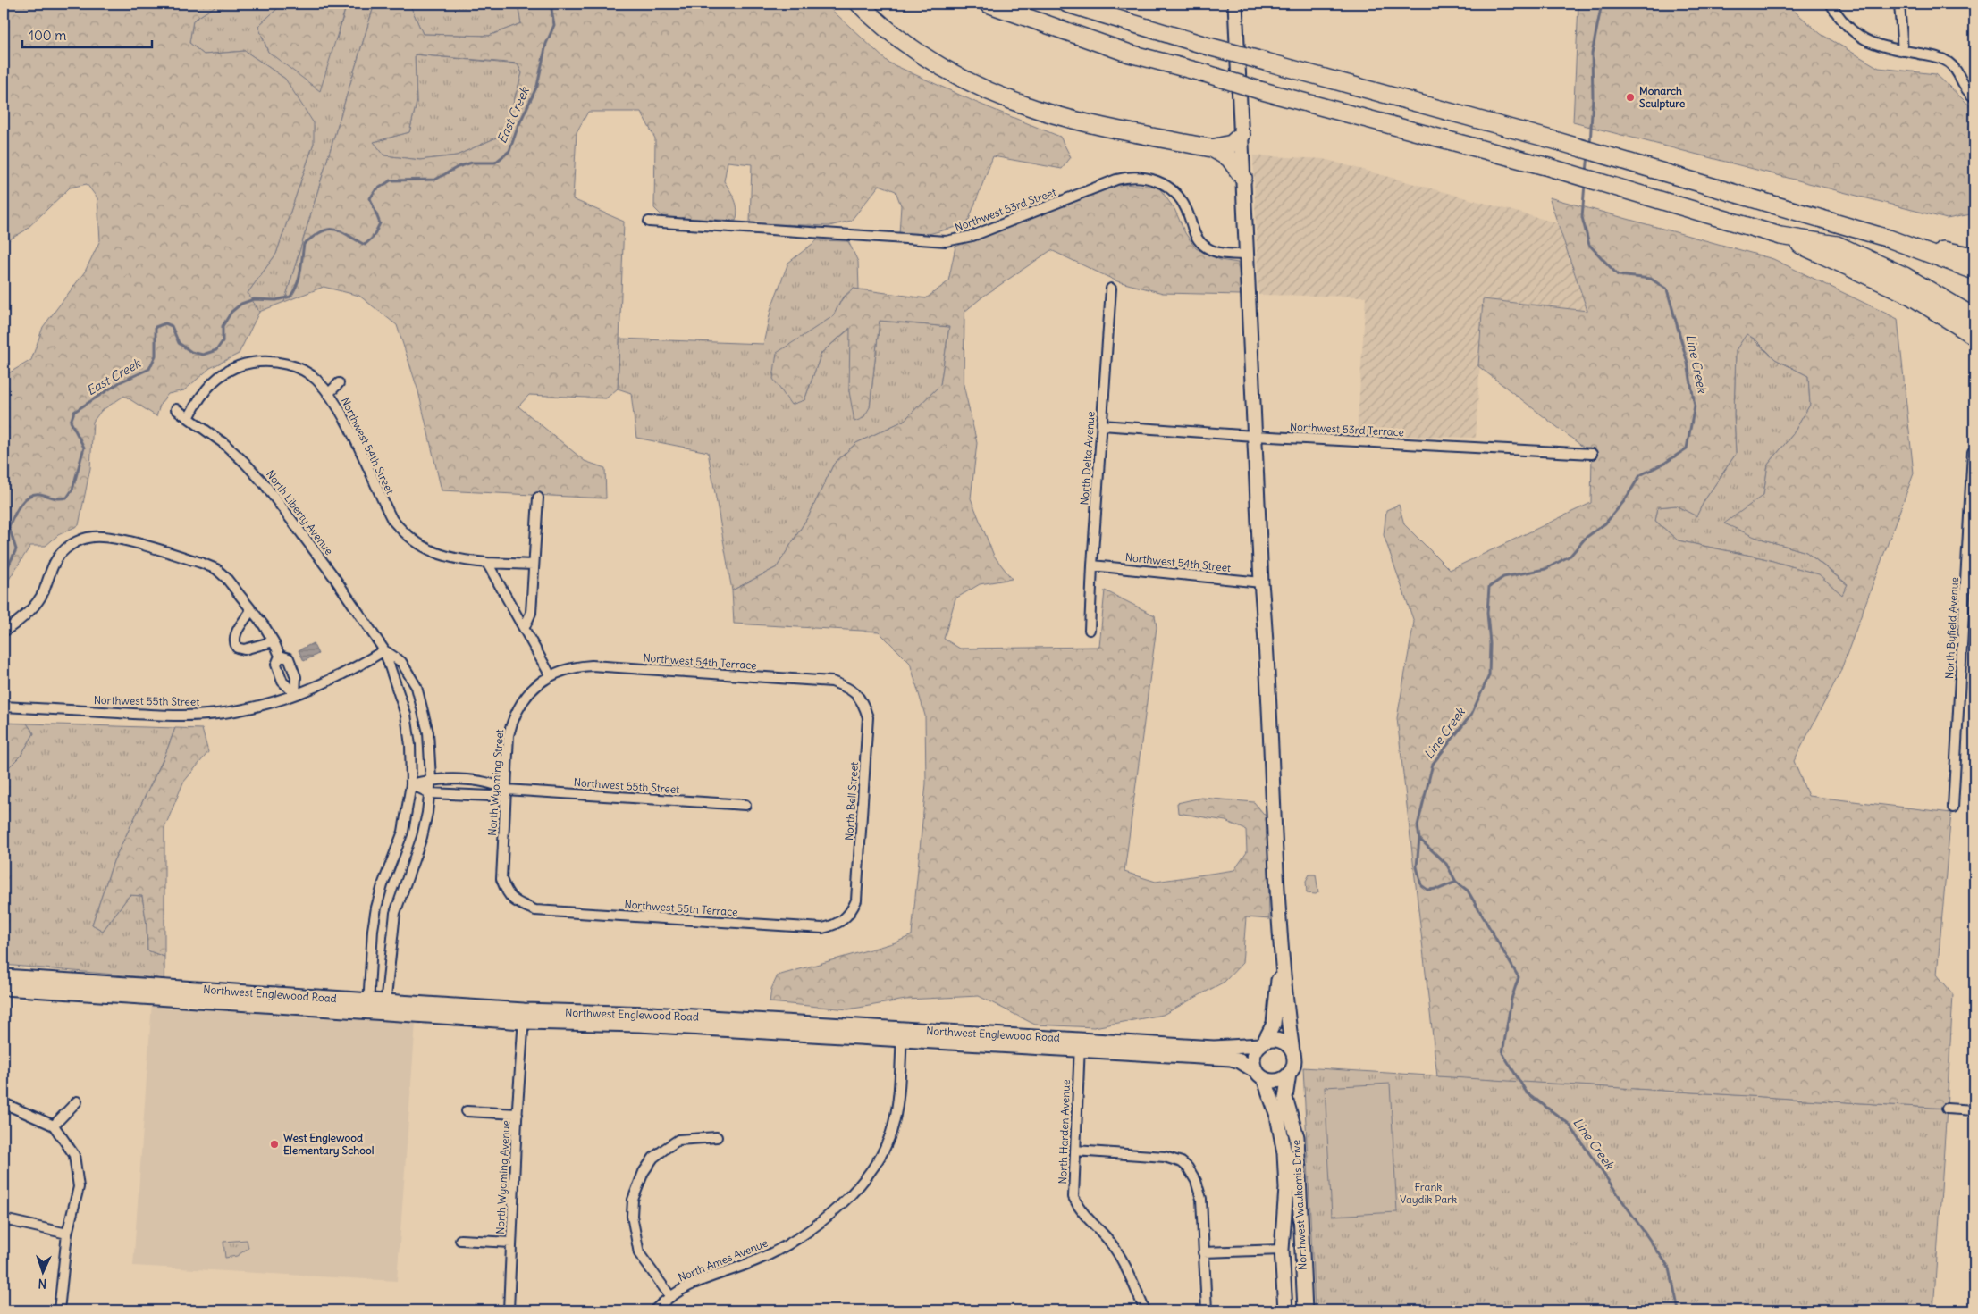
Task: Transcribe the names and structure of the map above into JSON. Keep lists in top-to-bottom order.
{
  "streets": {
    "main road": ["Northwest Englewood Road", "Northwest Waukomis Drive"],
    "street": [
      "Northwest 53rd Street",
      "Northwest 53rd Terrace",
      "Northwest 54th Street",
      "North Delta Avenue",
      "North Liberty Avenue",
      "North Byfield Avenue",
      "Northwest 54th Terrace",
      "Northwest 55th Street",
      "North Wyoming Street",
      "North Bell Street",
      "Northwest 55th Terrace",
      "North Harden Avenue",
      "North Wyoming Avenue",
      "North Ames Avenue"
    ]
  },
  "crossings": [
    ["Northwest 53rd Terrace", "North Delta Avenue"],
    ["Northwest 54th Street", "North Delta Avenue"],
    ["Northwest 54th Street", "North Liberty Avenue"],
    ["North Liberty Avenue", "Northwest 55th Street"],
    ["North Liberty Avenue", "Northwest Englewood Road"],
    ["Northwest 54th Terrace", "North Wyoming Street"],
    ["Northwest 54th Terrace", "North Bell Street"],
    ["Northwest 55th Street", "North Wyoming Street"],
    ["North Wyoming Street", "Northwest 55th Terrace"],
    ["North Bell Street", "Northwest 55th Terrace"],
    ["Northwest Englewood Road", "North Harden Avenue"],
    ["Northwest Englewood Road", "North Wyoming Avenue"],
    ["Northwest Englewood Road", "Northwest Waukomis Drive"],
    ["Northwest Englewood Road", "North Ames Avenue"]
  ],
  "water": ["East Creek", "Line Creek"],
  "parks": ["Frank Vaydik Park"],
  "places": ["Monarch Sculpture", "West Englewood Elementary School"],
  "scale_bar": "100 m",
  "north": "bottom"
}
